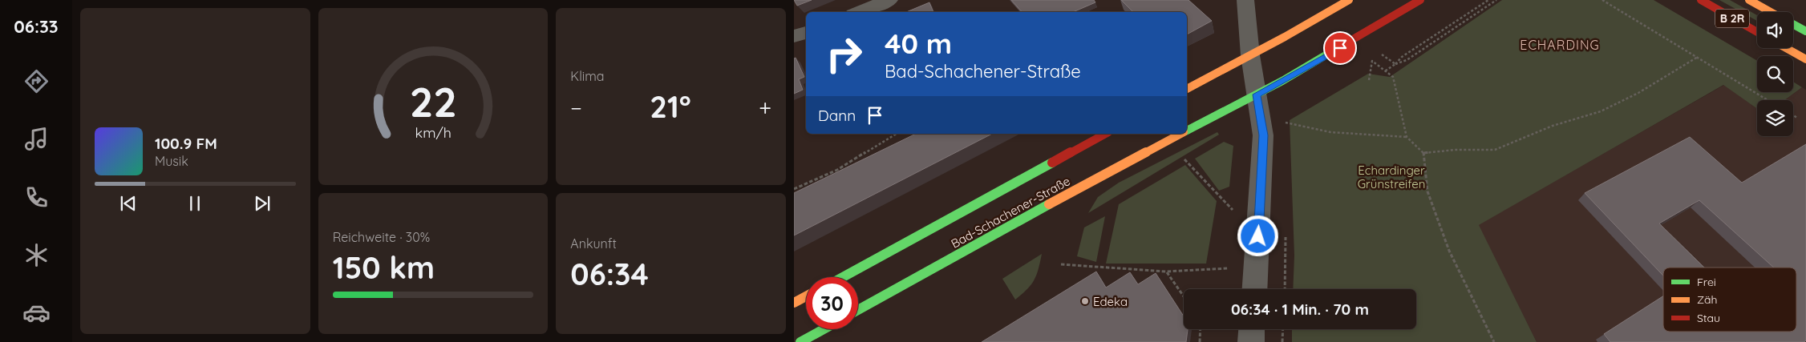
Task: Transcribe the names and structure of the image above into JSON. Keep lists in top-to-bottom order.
{
  "streets": {
    "main road": ["B 2R", "Bad-Schachener-Straße"]
  },
  "districts": ["ECHARDING"],
  "parks": ["Echardinger Grünstreifen"],
  "places": ["Edeka"],
  "legend": ["Frei", "Zäh", "Stau"],
  "page": {
    "tabs": "06:33",
    "tile": [
      "Klima",
      ["Reichweite · 30%", "150 km"],
      ["Ankunft", "06:34"]
    ],
    "turn": ["40 m", "Bad-Schachener-Straße"],
    "heat": ["−", "21°", "+"],
    "then": "Dann",
    "song": ["100.9 FM", "Musik"],
    "limit": "30",
    "trip": "06:34 · 1 Min. · 70 m",
    "gauge": ["22", "km/h"]
  }
}
